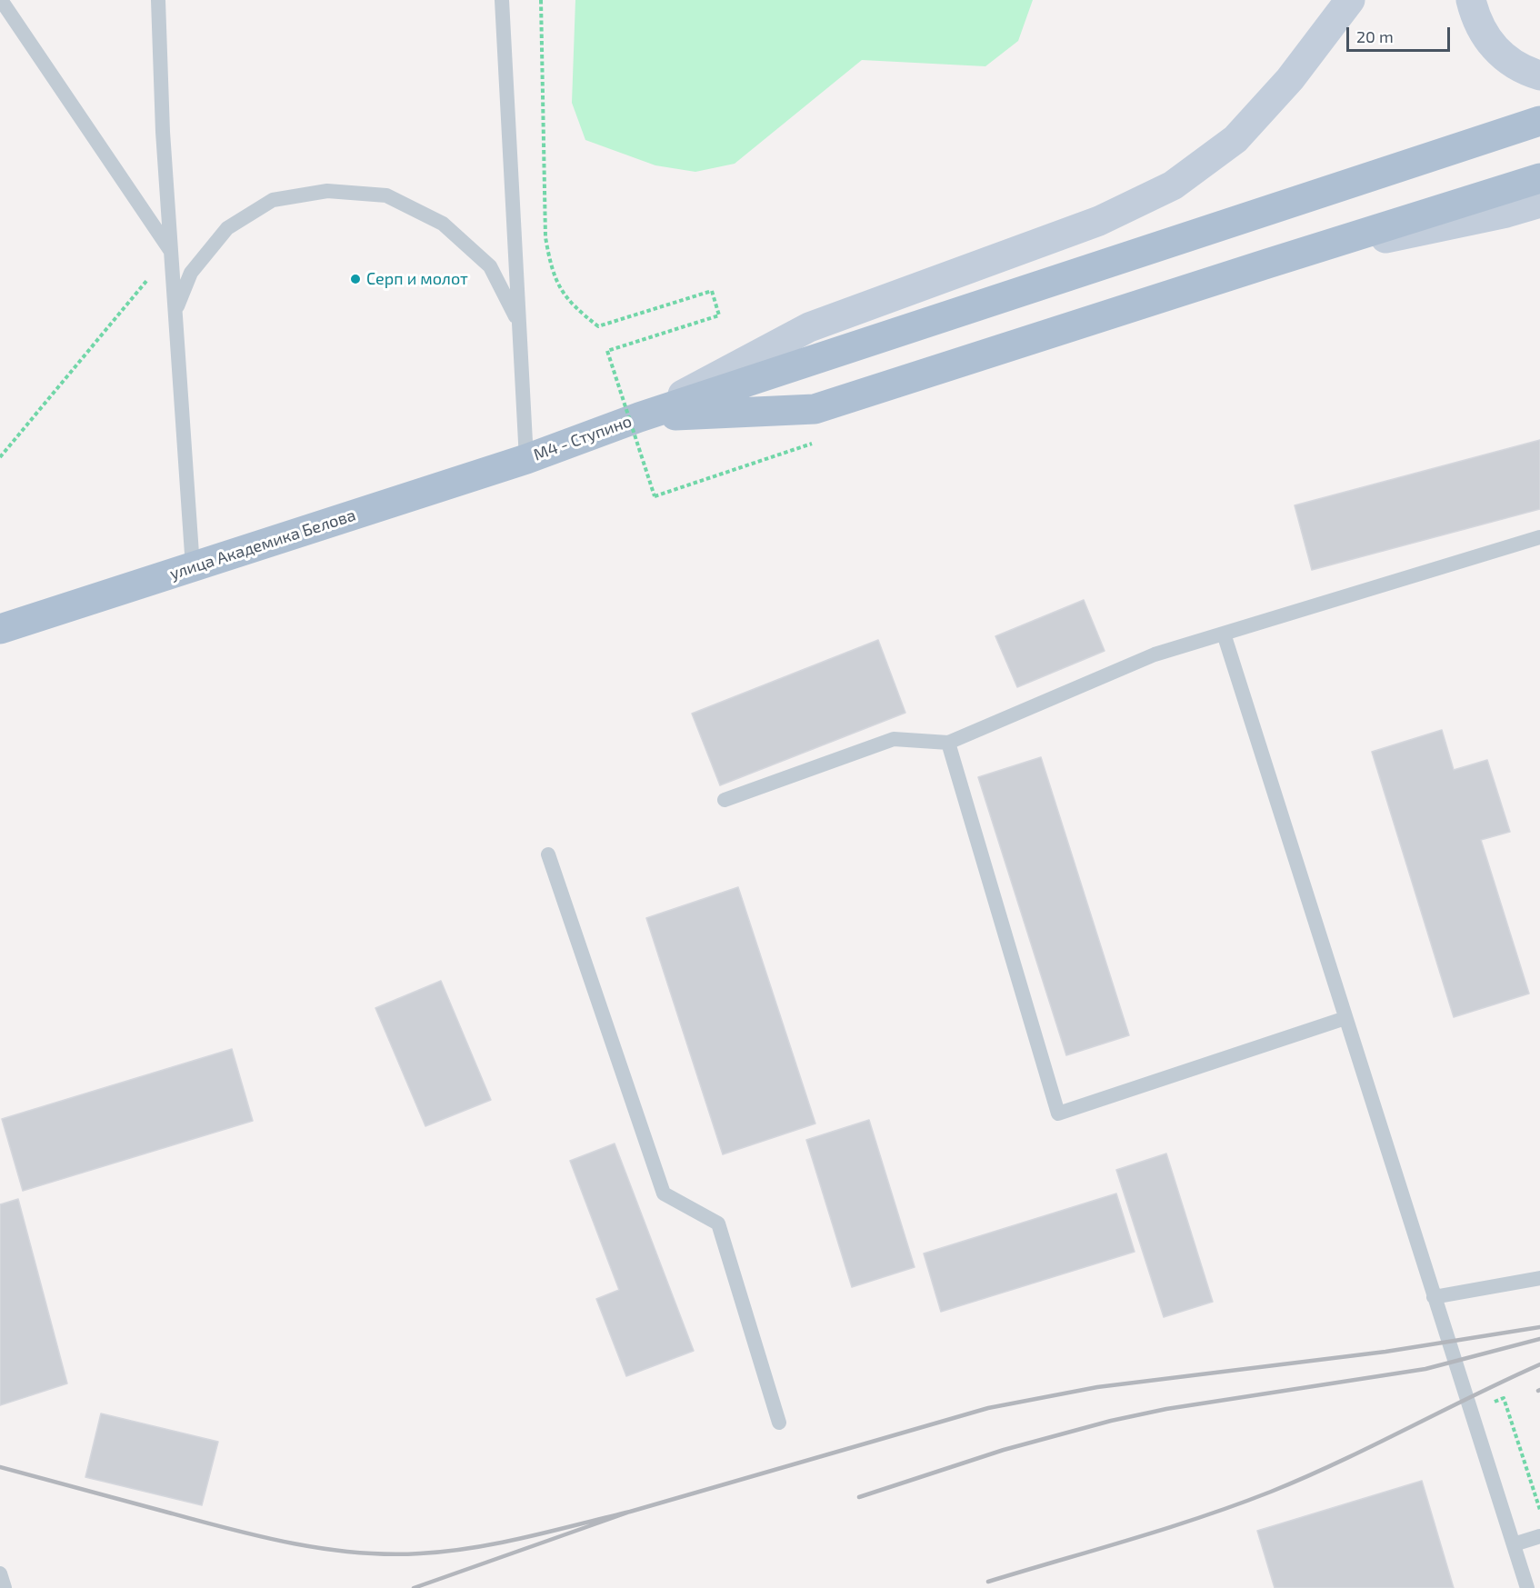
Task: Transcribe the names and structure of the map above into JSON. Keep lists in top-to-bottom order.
{
  "streets": {
    "main road": ["М4 - Ступино", "улица Академика Белова"]
  },
  "crossings": [
    ["М4 - Ступино", "улица Академика Белова"]
  ],
  "places": ["Серп и молот"],
  "scale_bar": "20 m"
}
